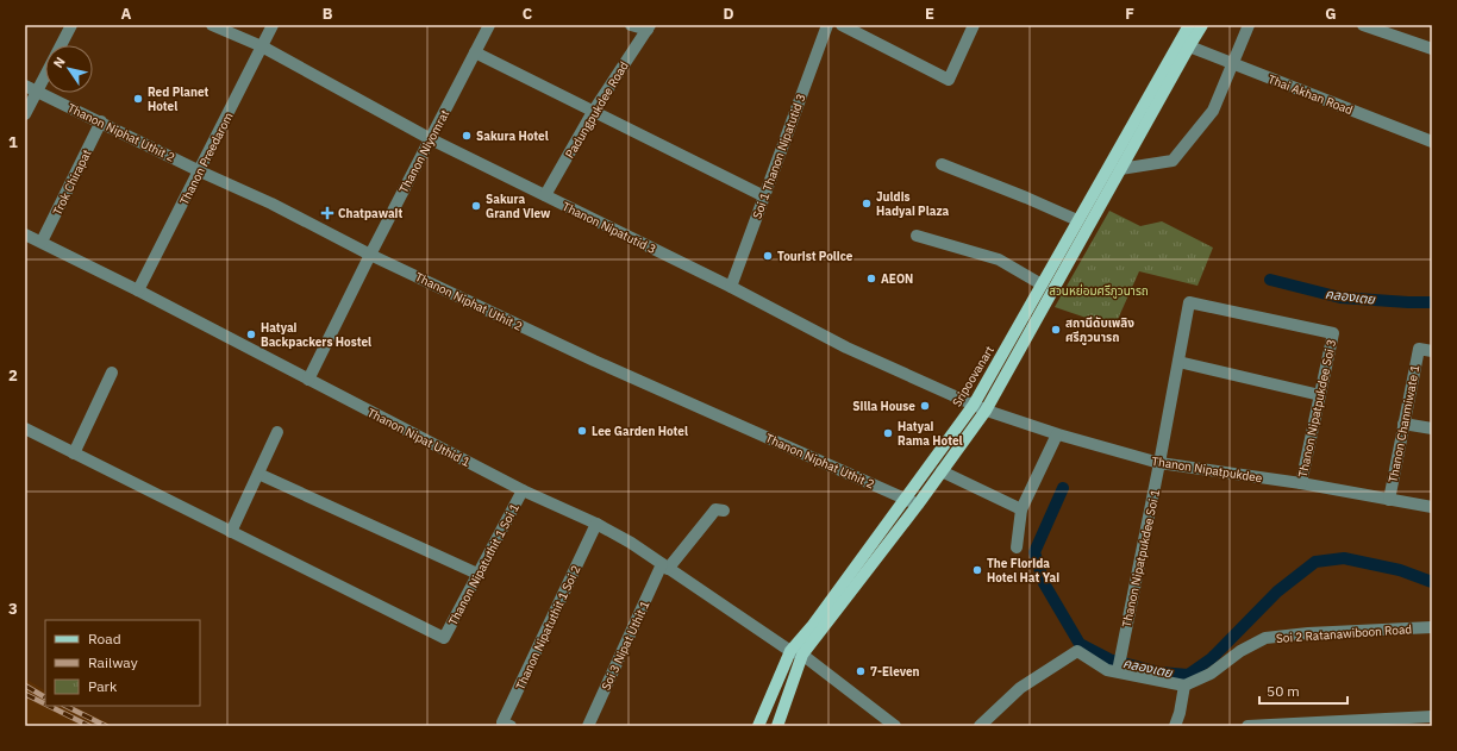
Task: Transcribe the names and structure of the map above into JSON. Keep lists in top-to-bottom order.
{
  "streets": {
    "main road": ["Sripoovanart"],
    "street": [
      "Thai Akhan Road",
      "Padungpukdee Road",
      "Thanon Niphat Uthit 2",
      "Thanon Niyomrat",
      "Soi 1 Thanon Nipatutid 3",
      "Thanon Preedarom",
      "Trok Chirapat",
      "Thanon Nipatutid 3",
      "Thanon Nipatpukdee Soi 3",
      "Thanon Chanmiwate 1",
      "Thanon Nipat Uthid 1",
      "Thanon Nipatpukdee",
      "Thanon Nipatpukdee Soi 1",
      "Thanon Nipatuthit 1 Soi 1",
      "Thanon Nipatuthit 1 Soi 2",
      "Soi 2 Ratanawiboon Road",
      "Soi 3 Nipat Uthit 1"
    ]
  },
  "crossings": [
    ["Thai Akhan Road", "Sripoovanart"],
    ["Padungpukdee Road", "Thanon Nipatutid 3"],
    ["Thanon Niphat Uthit 2", "Thanon Niyomrat"],
    ["Thanon Niphat Uthit 2", "Thanon Preedarom"],
    ["Thanon Niphat Uthit 2", "Trok Chirapat"],
    ["Thanon Niphat Uthit 2", "Sripoovanart"],
    ["Thanon Niyomrat", "Thanon Nipatutid 3"],
    ["Thanon Niyomrat", "Thanon Nipat Uthid 1"],
    ["Soi 1 Thanon Nipatutid 3", "Thanon Nipatutid 3"],
    ["Thanon Preedarom", "Thanon Nipatutid 3"],
    ["Thanon Preedarom", "Thanon Nipat Uthid 1"],
    ["Trok Chirapat", "Thanon Nipat Uthid 1"],
    ["Thanon Nipatutid 3", "Sripoovanart"],
    ["Thanon Nipatutid 3", "Thanon Nipatpukdee"],
    ["Sripoovanart", "Thanon Nipat Uthid 1"],
    ["Sripoovanart", "Thanon Nipatpukdee"],
    ["Thanon Nipatpukdee Soi 3", "Thanon Nipatpukdee"],
    ["Thanon Nipatpukdee Soi 3", "Thanon Nipatpukdee Soi 1"],
    ["Thanon Chanmiwate 1", "Thanon Nipatpukdee"],
    ["Thanon Nipat Uthid 1", "Thanon Nipatuthit 1 Soi 1"],
    ["Thanon Nipat Uthid 1", "Thanon Nipatuthit 1 Soi 2"],
    ["Thanon Nipat Uthid 1", "Soi 3 Nipat Uthit 1"],
    ["Thanon Nipatpukdee", "Thanon Nipatpukdee Soi 1"]
  ],
  "water": ["คลองเตย"],
  "parks": ["สวนหย่อมศรีภูวนารถ"],
  "places": {
    "other": [
      "Red Planet Hotel",
      "Sakura Hotel",
      "Juldis Hadyai Plaza",
      "Sakura Grand View",
      "Tourist Police",
      "AEON",
      "สถานีดับเพลิง ศรีภูวนารถ",
      "Hatyai Backpackers Hostel",
      "Silla House",
      "Lee Garden Hotel",
      "Hatyai Rama Hotel",
      "The Florida Hotel Hat Yai",
      "7-Eleven"
    ],
    "health": ["Chatpawait"]
  },
  "legend": ["Road", "Railway", "Park"],
  "scale_bar": "50 m",
  "north": "top left",
  "grid": {
    "columns": [
      "A",
      "B",
      "C",
      "D",
      "E",
      "F",
      "G"
    ],
    "rows": ["1", "2", "3"]
  }
}
